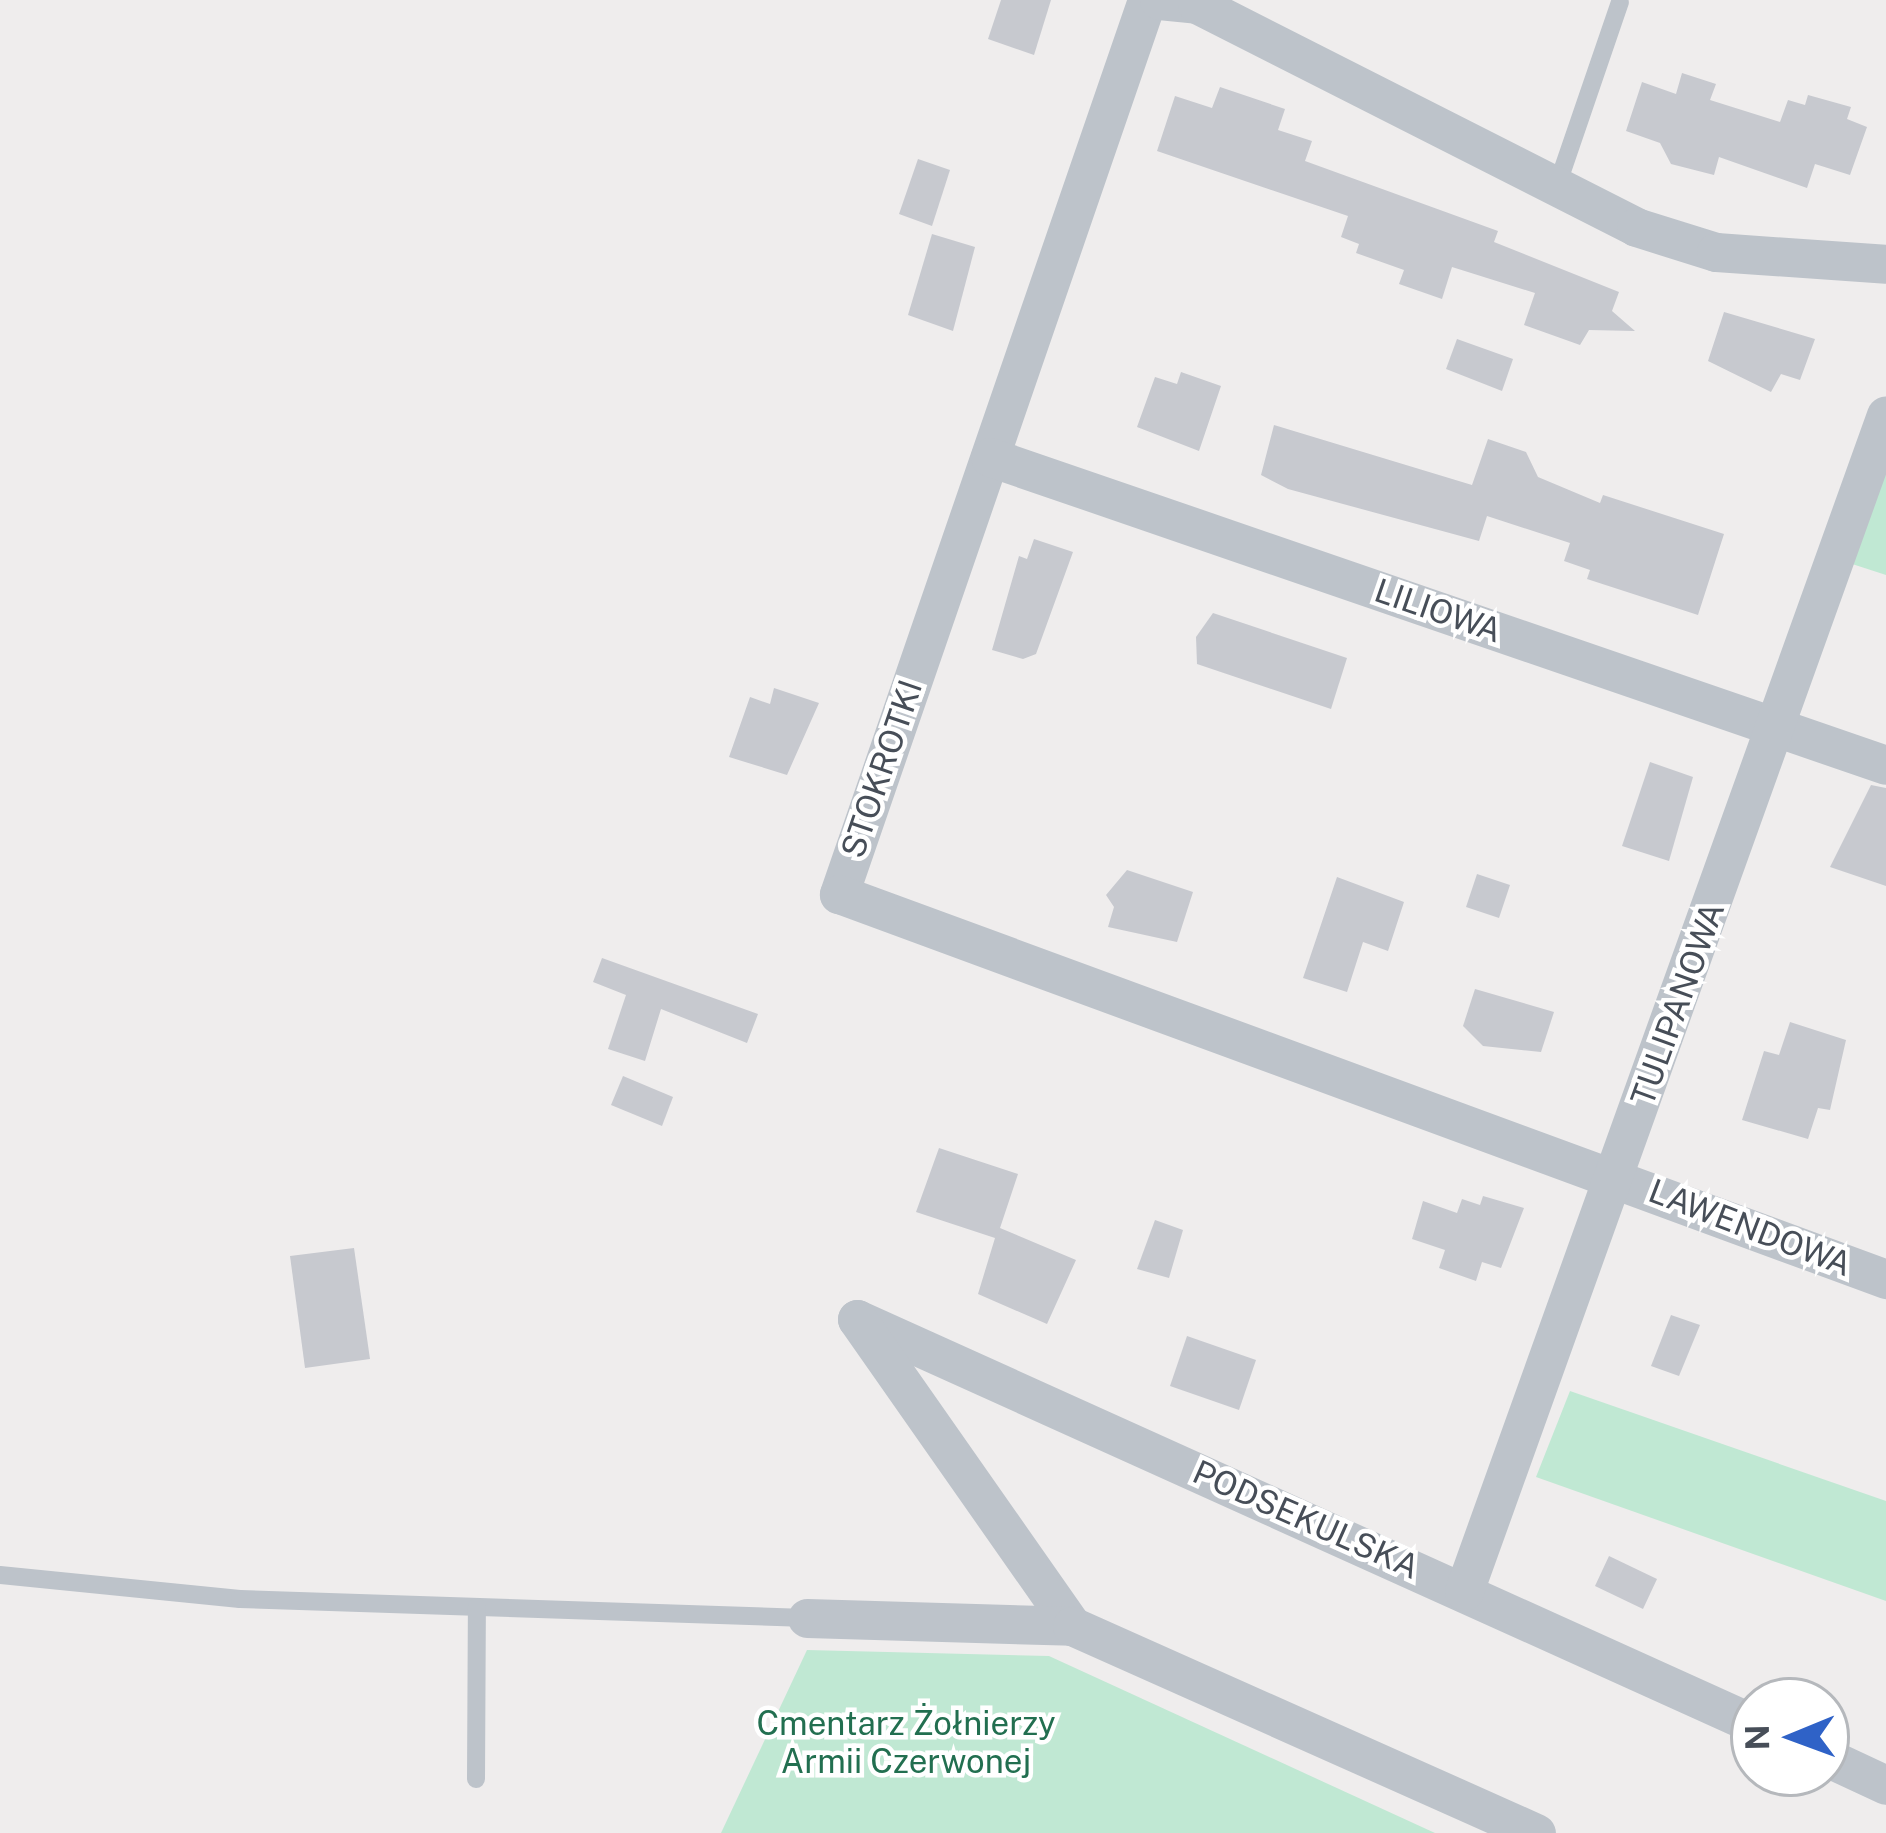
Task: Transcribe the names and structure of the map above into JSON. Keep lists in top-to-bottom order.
{
  "streets": {
    "street": [
      "LILIOWA",
      "STOKROTKI",
      "TULIPANOWA",
      "LAWENDOWA",
      "PODSEKULSKA"
    ]
  },
  "crossings": [
    ["LILIOWA", "STOKROTKI"],
    ["LILIOWA", "TULIPANOWA"],
    ["STOKROTKI", "TULIPANOWA"],
    ["STOKROTKI", "LAWENDOWA"],
    ["TULIPANOWA", "LAWENDOWA"],
    ["TULIPANOWA", "PODSEKULSKA"]
  ],
  "parks": ["Cmentarz Żołnierzy Armii Czerwonej"],
  "north": "left"
}
